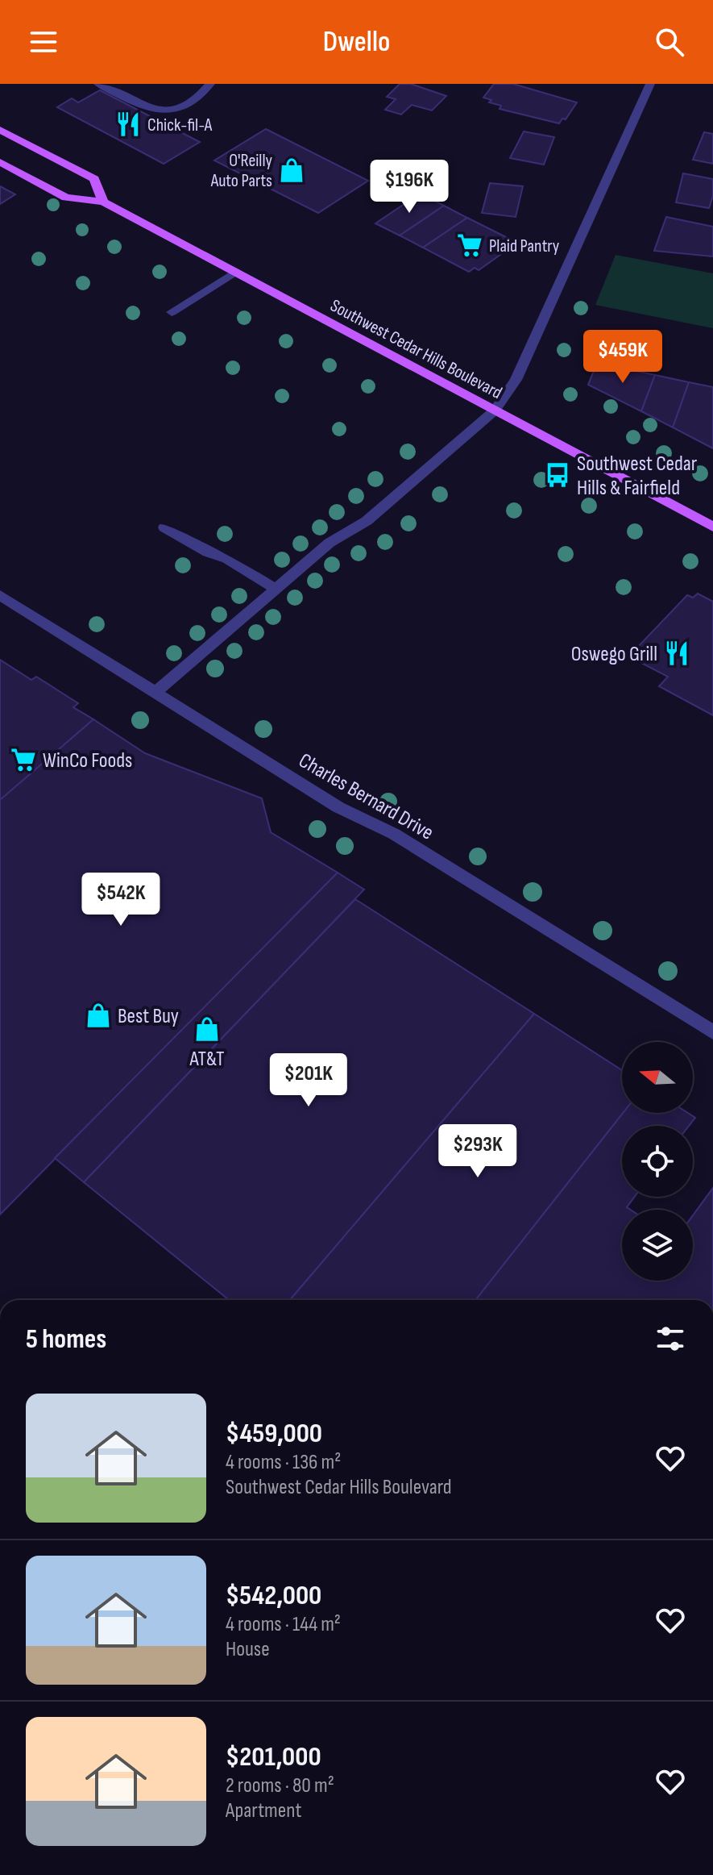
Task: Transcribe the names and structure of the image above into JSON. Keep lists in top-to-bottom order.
{
  "streets": {
    "main road": ["Southwest Cedar Hills Boulevard"],
    "street": ["Charles Bernard Drive"]
  },
  "places": {
    "restaurant": ["Chick-fil-A", "Oswego Grill"],
    "shop": ["O'Reilly Auto Parts", "Best Buy", "AT&T"],
    "supermarket": ["Plaid Pantry", "WinCo Foods"],
    "bus stop": ["Southwest Cedar Hills & Fairfield"]
  },
  "north": "left",
  "page": {
    "header": "Dwello",
    "price": [
      "$196K",
      "$459K",
      "$542K",
      "$201K",
      "$293K"
    ],
    "heading": "5 homes",
    "list": [
      {
        "name": "$459,000",
        "note": "4 rooms · 136 m² · Southwest Cedar Hills Boulevard"
      },
      {
        "name": "$542,000",
        "note": "4 rooms · 144 m² · House"
      },
      {
        "name": "$201,000",
        "note": "2 rooms · 80 m² · Apartment"
      }
    ]
  }
}
